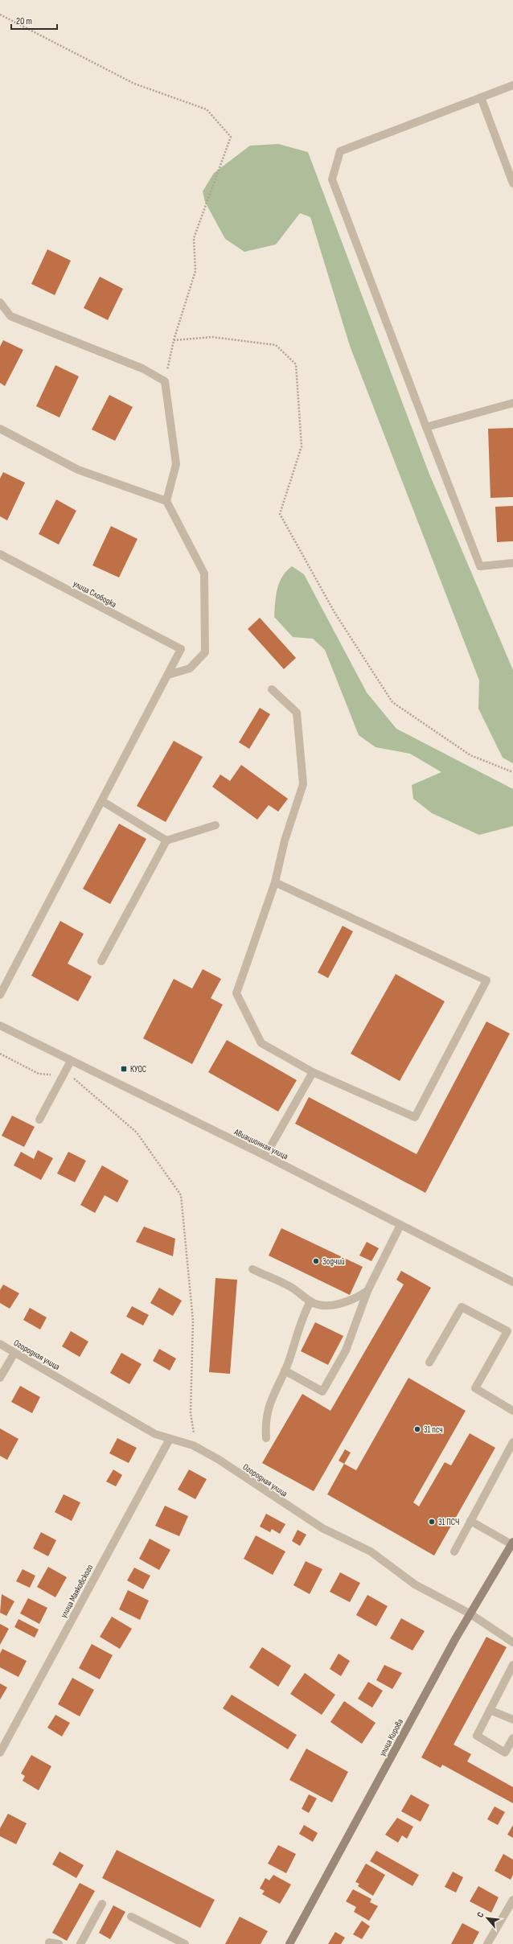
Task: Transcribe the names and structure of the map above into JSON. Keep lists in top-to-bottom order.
{
  "streets": {
    "main road": ["улица Кирова"],
    "street": [
      "улица Слободка",
      "Авиационная улица",
      "Огородная улица",
      "улица Маяковского"
    ]
  },
  "crossings": [
    ["Огородная улица", "улица Маяковского"],
    ["Огородная улица", "улица Кирова"]
  ],
  "places": {
    "transit": ["КУОС"],
    "other": ["Зодчий", "31 псч", "31 ПСЧ"]
  },
  "scale_bar": "20 m",
  "north": "top left"
}
